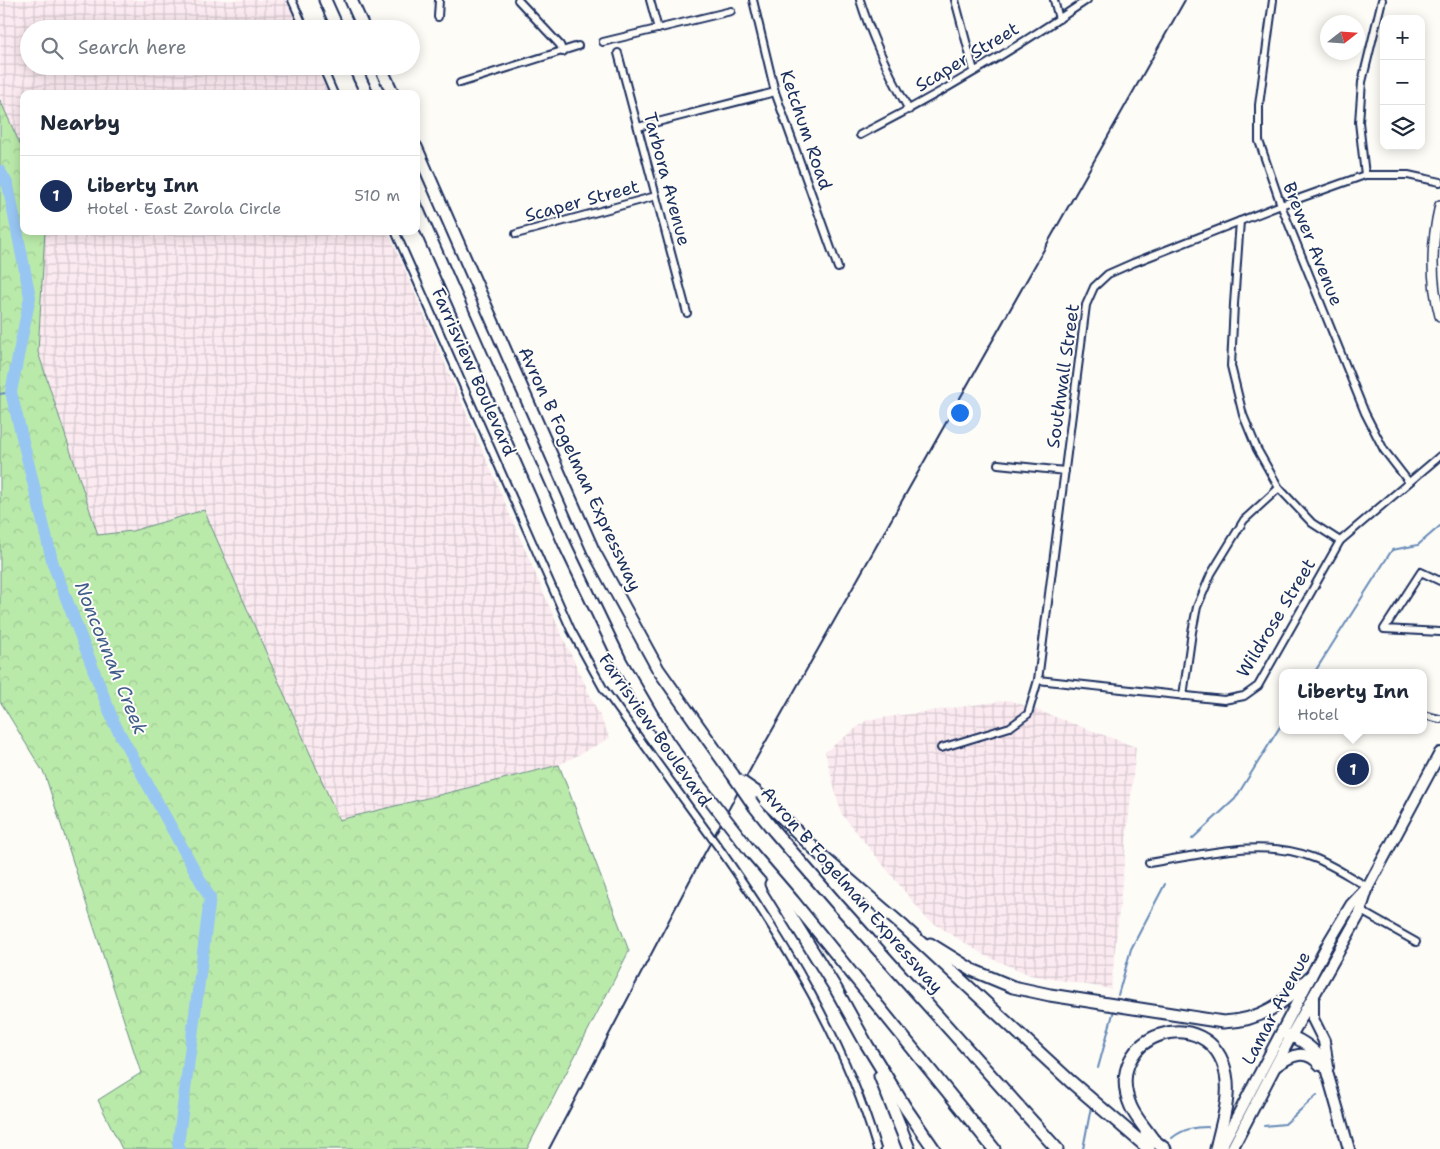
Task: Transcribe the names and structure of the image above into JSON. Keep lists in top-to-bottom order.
{
  "streets": {
    "highway": ["Avron B Fogelman Expressway"],
    "main road": ["Lamar Avenue"],
    "street": [
      "Scaper Street",
      "Ketchum Road",
      "Tarbora Avenue",
      "Brewer Avenue",
      "Farrisview Boulevard",
      "Southwall Street",
      "Wildrose Street"
    ]
  },
  "crossings": [
    ["Scaper Street", "Tarbora Avenue"],
    ["Brewer Avenue", "Southwall Street"],
    ["Brewer Avenue", "Wildrose Street"],
    ["Southwall Street", "Wildrose Street"]
  ],
  "water": ["Nonconnah Creek"],
  "north": "right",
  "page": {
    "map_buttons": ["+", "−"],
    "search": "Search here",
    "heading": "Nearby",
    "list": [
      {
        "mark": "1",
        "name": "Liberty Inn",
        "note": "Hotel · East Zarola Circle",
        "value": "510 m"
      }
    ],
    "popup": ["Liberty Inn", "Hotel"],
    "pins": "1"
  }
}
